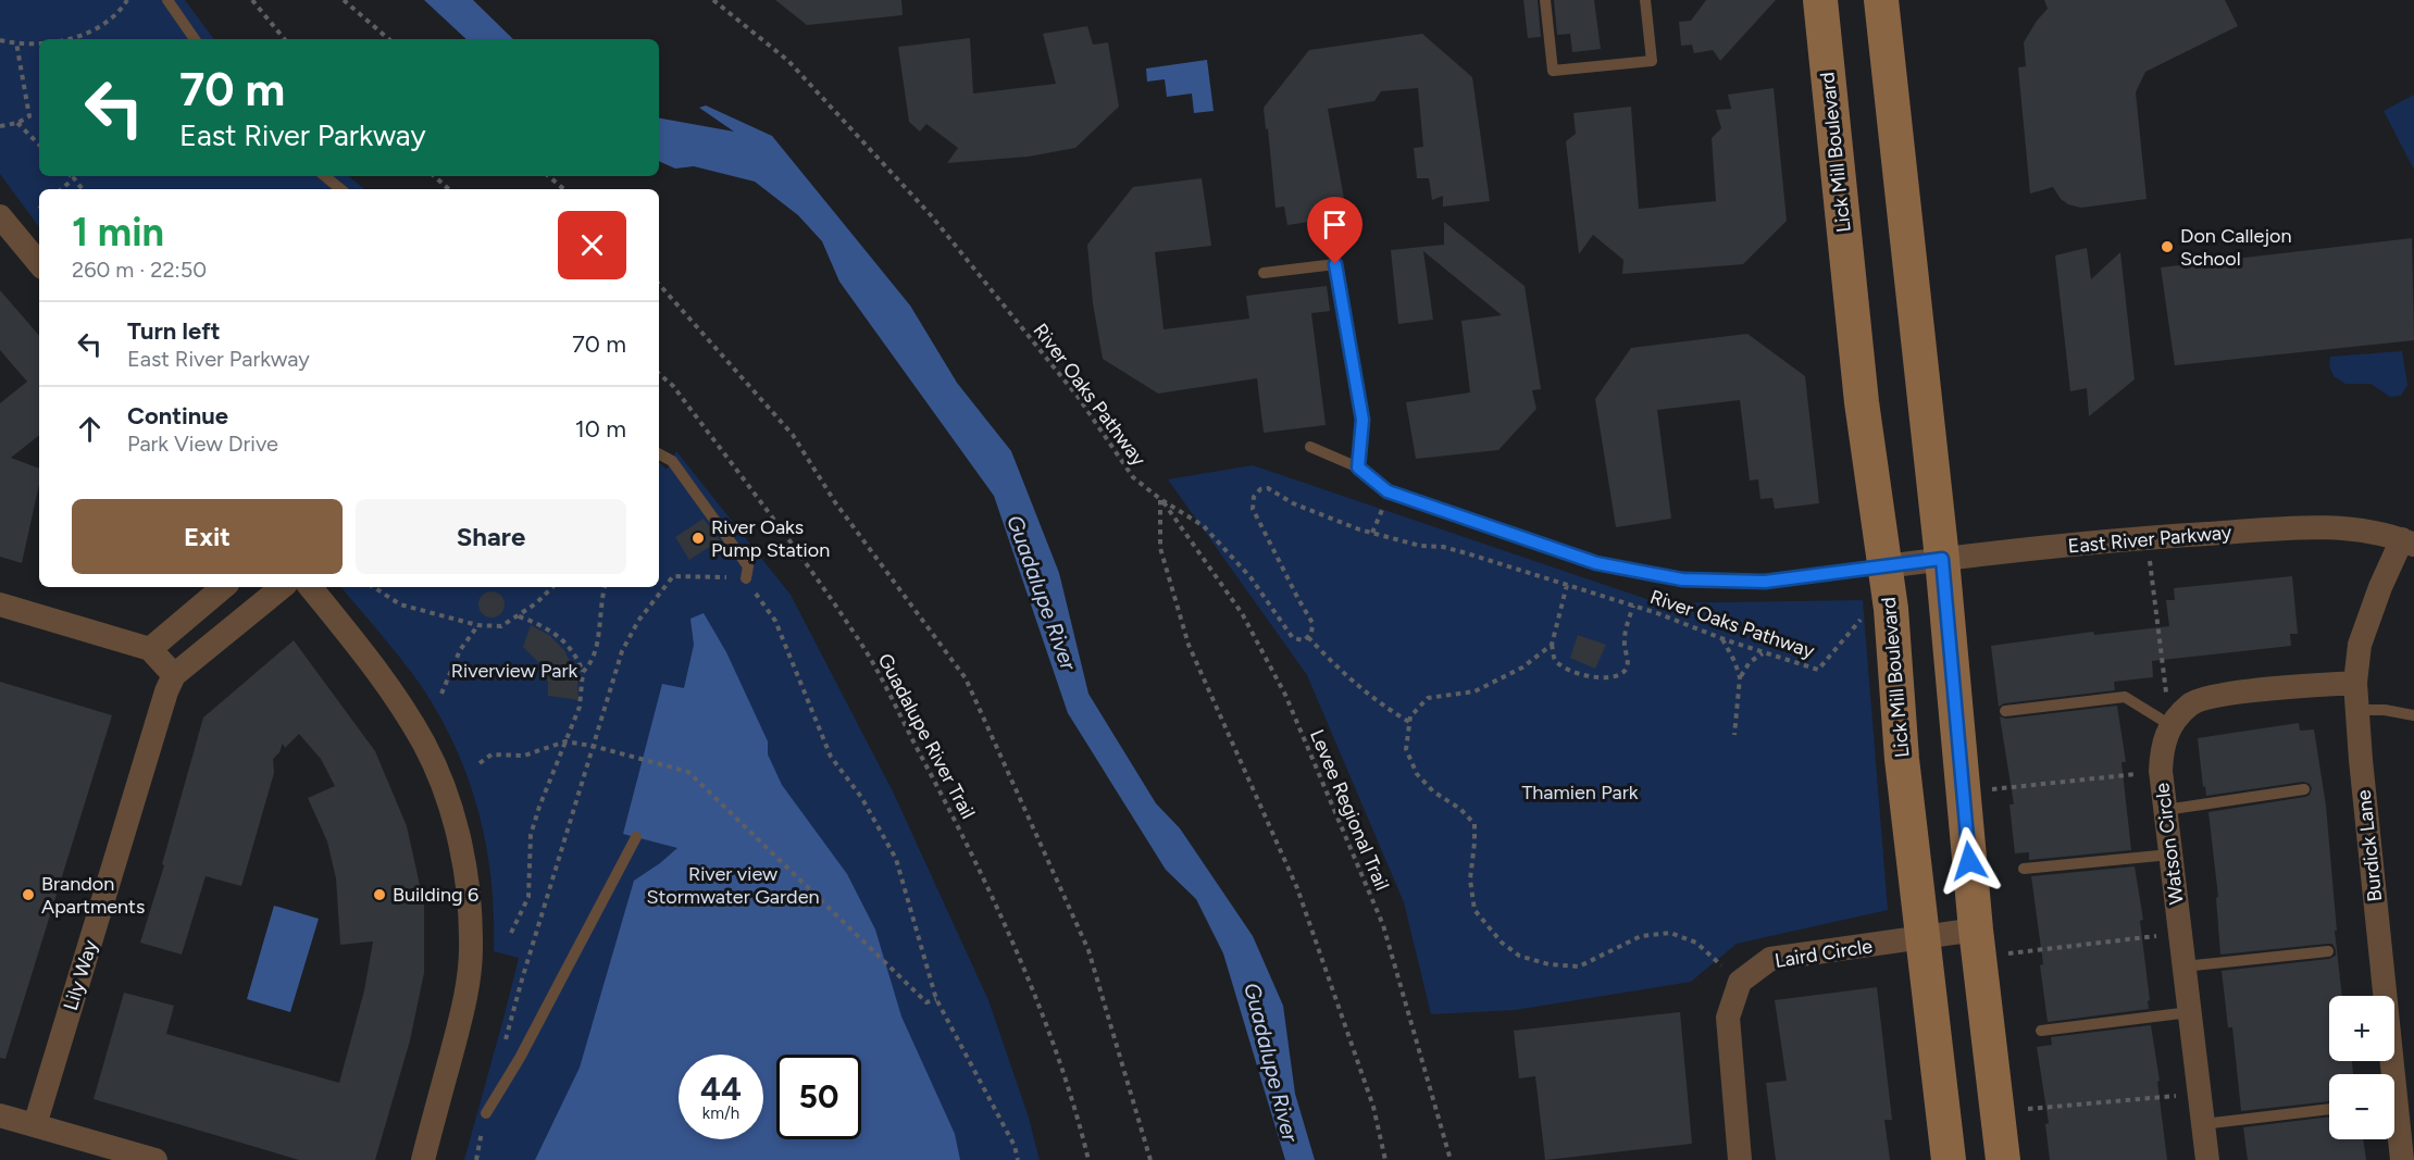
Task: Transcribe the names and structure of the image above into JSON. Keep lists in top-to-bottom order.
{
  "streets": {
    "main road": ["Lick Mill Boulevard"],
    "street": [
      "East River Parkway",
      "Watson Circle",
      "Burdick Lane",
      "Laird Circle",
      "Lily Way"
    ],
    "path": ["River Oaks Pathway", "Guadalupe River Trail", "Levee Regional Trail"]
  },
  "crossings": [
    ["Lick Mill Boulevard", "East River Parkway"],
    ["Lick Mill Boulevard", "Laird Circle"],
    ["River Oaks Pathway", "Levee Regional Trail"],
    ["East River Parkway", "Burdick Lane"],
    ["Watson Circle", "Burdick Lane"]
  ],
  "water": ["Guadalupe River"],
  "parks": ["Riverview Park", "Thamien Park", "River view Stormwater Garden"],
  "places": [
    "Don Callejon School",
    "River Oaks Pump Station",
    "Brandon Apartments",
    "Building 6"
  ],
  "page": {
    "turn": ["70 m", "East River Parkway"],
    "heading": ["1 min", "260 m · 22:50"],
    "list": [
      {
        "name": "Turn left",
        "note": "East River Parkway",
        "value": "70 m"
      },
      {
        "name": "Continue",
        "note": "Park View Drive",
        "value": "10 m"
      }
    ],
    "buttons": ["Exit", "Share"],
    "map_buttons": ["+", "−"],
    "speed": "44 km/h",
    "limit": "50"
  }
}
